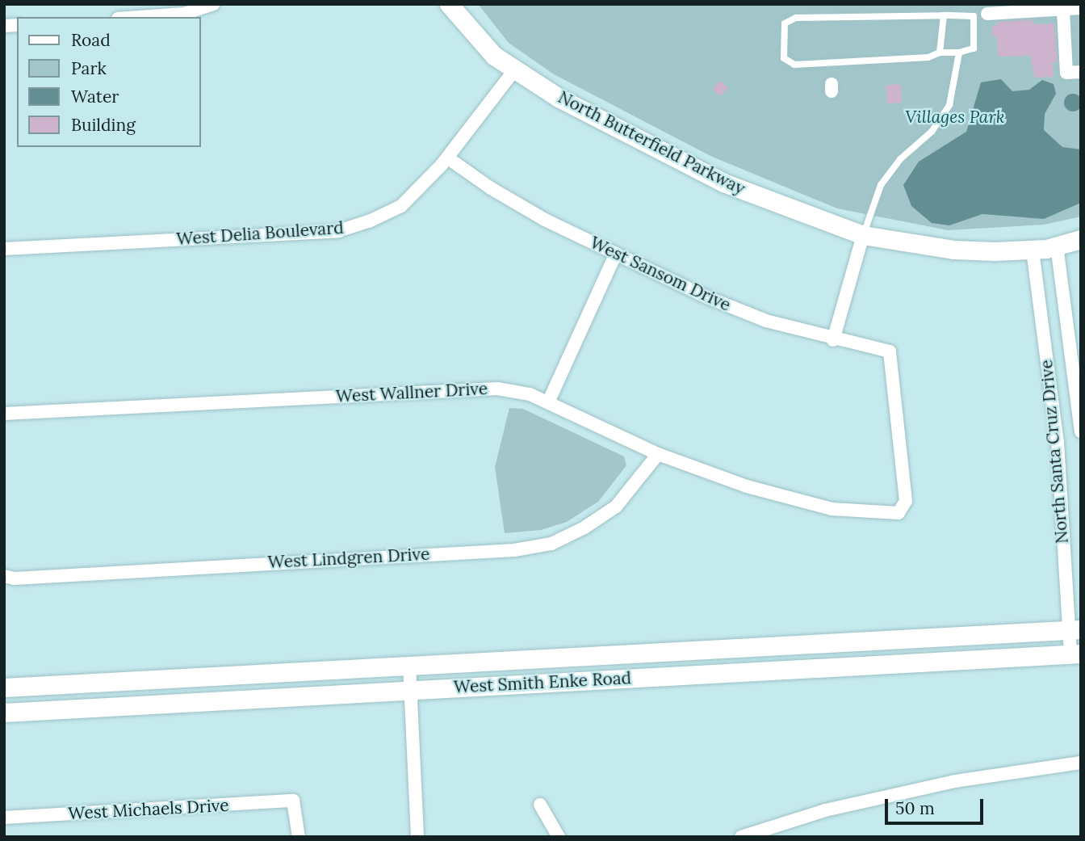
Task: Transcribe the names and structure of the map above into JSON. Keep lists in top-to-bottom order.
{
  "streets": {
    "street": [
      "North Butterfield Parkway",
      "West Delia Boulevard",
      "West Sansom Drive",
      "West Wallner Drive",
      "North Santa Cruz Drive",
      "West Lindgren Drive",
      "West Smith Enke Road",
      "West Michaels Drive"
    ]
  },
  "crossings": [
    ["North Butterfield Parkway", "West Delia Boulevard"],
    ["North Butterfield Parkway", "North Santa Cruz Drive"],
    ["West Delia Boulevard", "West Sansom Drive"],
    ["West Sansom Drive", "West Wallner Drive"],
    ["West Wallner Drive", "West Lindgren Drive"],
    ["North Santa Cruz Drive", "West Smith Enke Road"]
  ],
  "parks": ["Villages Park"],
  "legend": [
    "Road",
    "Park",
    "Water",
    "Building"
  ],
  "scale_bar": "50 m"
}
